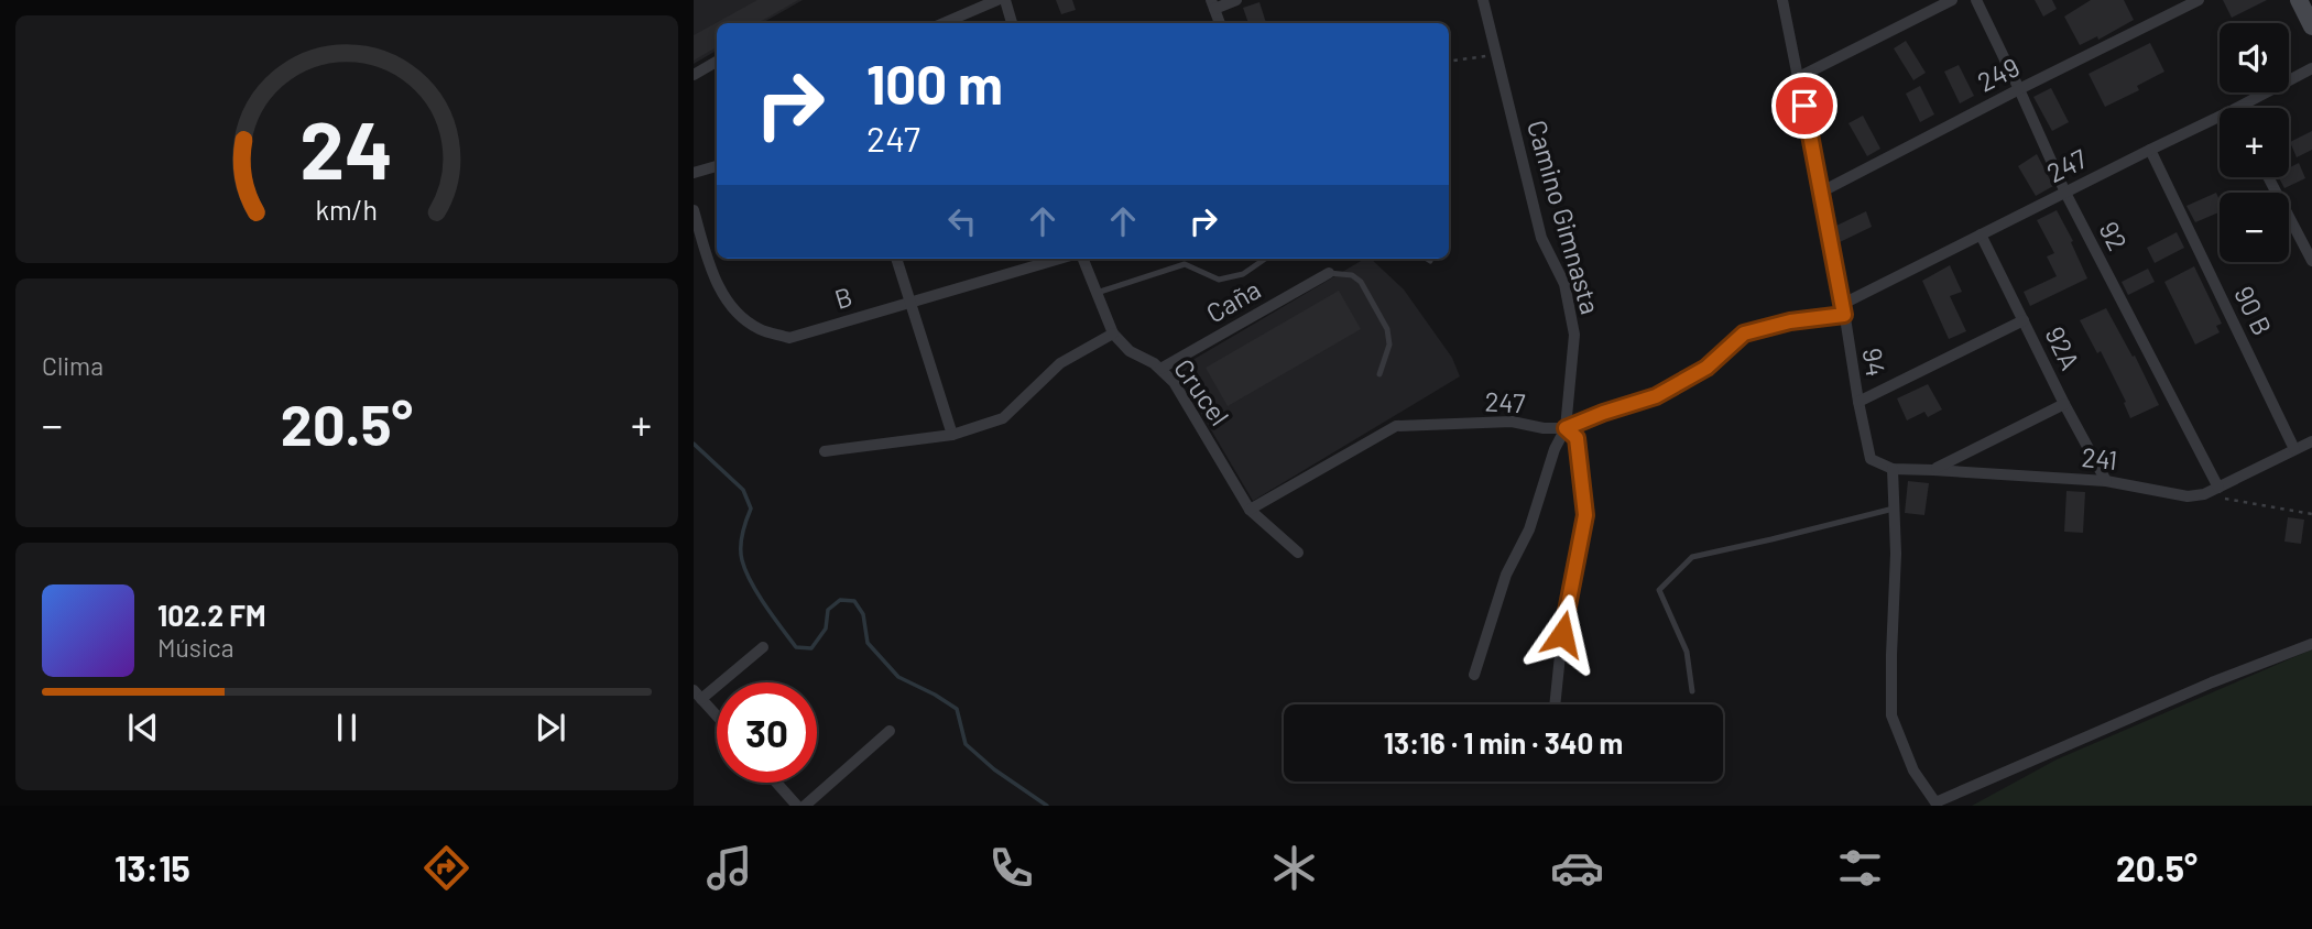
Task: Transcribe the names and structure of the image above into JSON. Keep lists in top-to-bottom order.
{
  "streets": {
    "street": [
      "249",
      "247",
      "Camino Gimnasta",
      "92",
      "B",
      "Caña",
      "90 B",
      "92A",
      "94",
      "Crucel",
      "241"
    ]
  },
  "crossings": [
    ["249", "92"],
    ["249", "94"],
    ["247", "Camino Gimnasta"],
    ["247", "92"],
    ["247", "90 B"],
    ["247", "92A"],
    ["247", "94"],
    ["247", "Crucel"],
    ["92", "241"],
    ["Caña", "Crucel"],
    ["90 B", "241"],
    ["92A", "241"],
    ["94", "241"]
  ],
  "page": {
    "map_buttons": ["+", "−"],
    "turn": ["100 m", "247"],
    "tile": "Clima",
    "heat": ["−", "20.5°", "+"],
    "song": ["102.2 FM", "Música"],
    "limit": "30",
    "trip": "13:16 · 1 min · 340 m",
    "tabs": ["13:15", "20.5°"],
    "gauge": ["24", "km/h"]
  }
}
